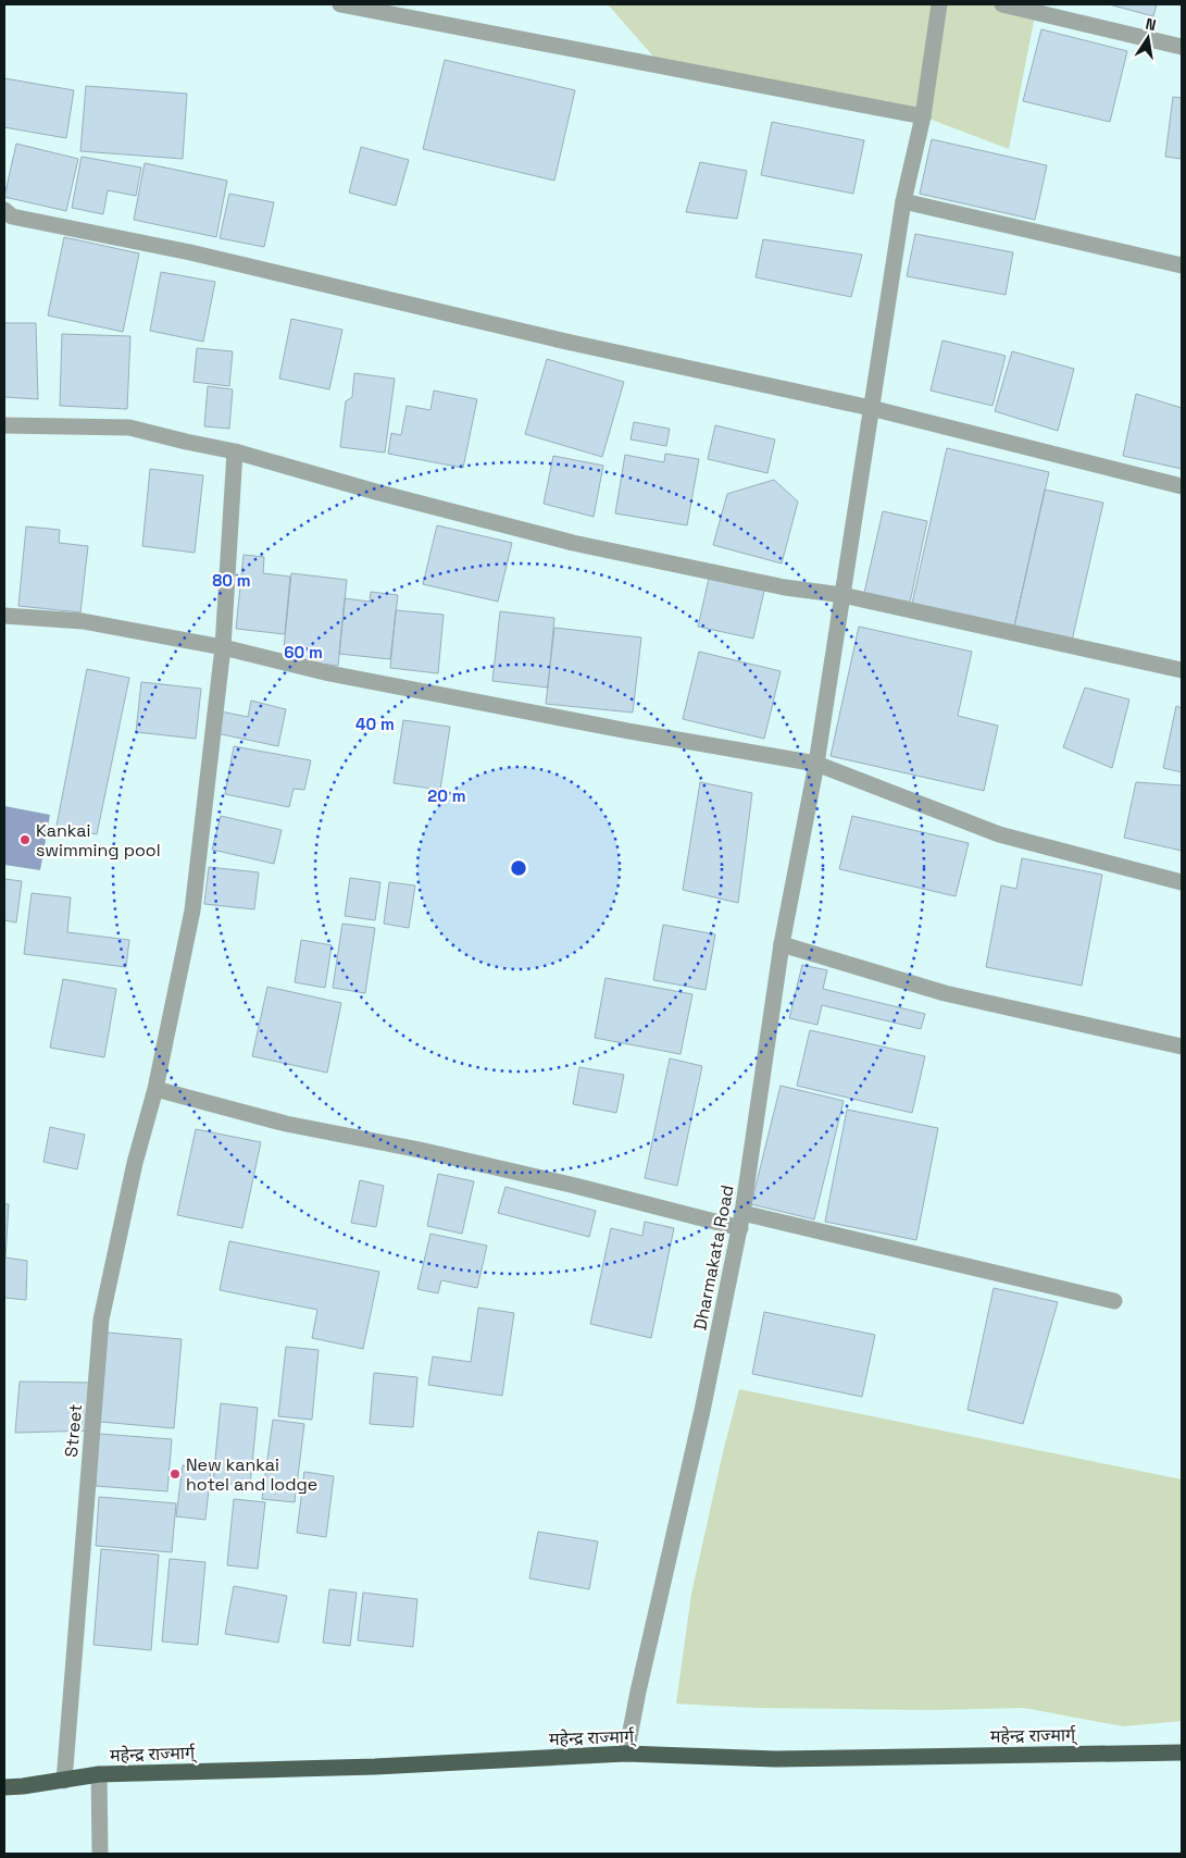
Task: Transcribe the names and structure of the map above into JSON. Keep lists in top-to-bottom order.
{
  "streets": {
    "highway": ["महेन्द्र राज्मार्ग्"],
    "street": ["Dharmakata Road", "Street"]
  },
  "crossings": [
    ["Dharmakata Road", "महेन्द्र राज्मार्ग्"],
    ["Street", "महेन्द्र राज्मार्ग्"]
  ],
  "places": ["Kankai swimming pool", "New kankai hotel and lodge"],
  "north": "top",
  "rings": [
    "80 m",
    "60 m",
    "40 m",
    "20 m"
  ]
}
